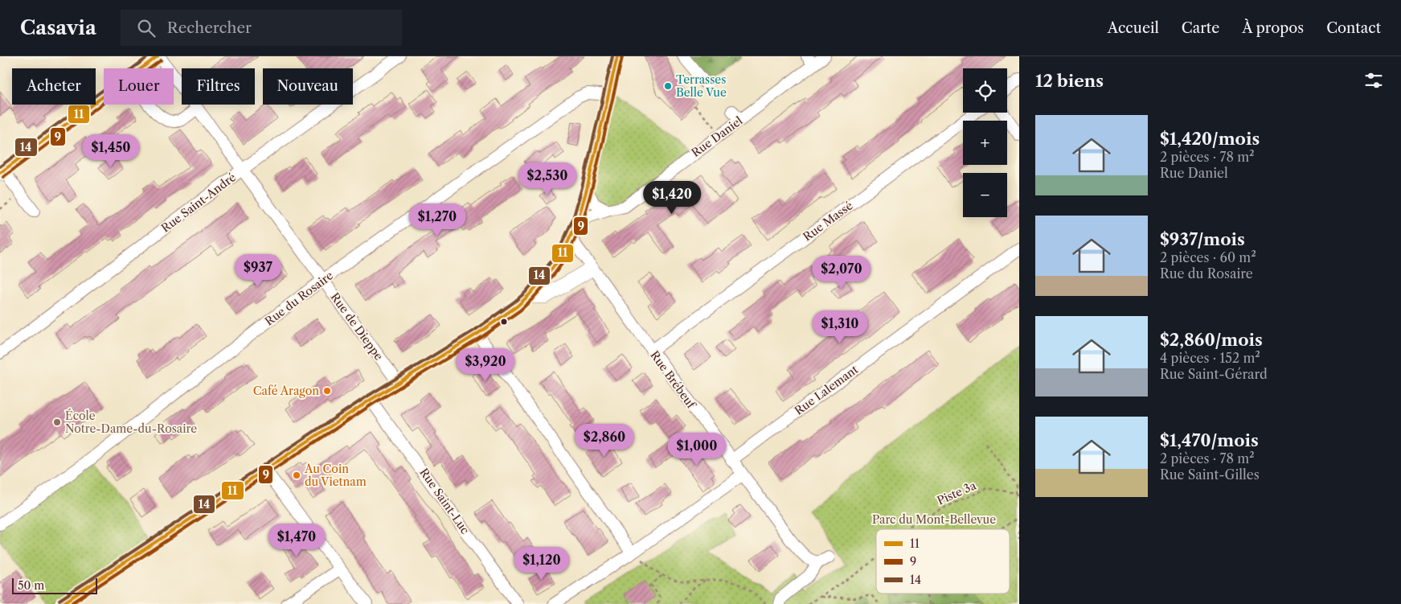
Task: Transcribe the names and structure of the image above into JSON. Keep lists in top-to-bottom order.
{
  "streets": {
    "street": [
      "Rue Daniel",
      "Rue Saint-André",
      "Rue Massé",
      "Rue du Rosaire",
      "Rue de Dieppe",
      "Rue Brébeuf",
      "Rue Lalemant",
      "Rue Saint-Luc"
    ],
    "path": ["Piste 3a"]
  },
  "crossings": [
    ["Rue Saint-André", "Rue de Dieppe"],
    ["Rue Massé", "Rue Brébeuf"],
    ["Rue du Rosaire", "Rue de Dieppe"],
    ["Rue Brébeuf", "Rue Lalemant"]
  ],
  "parks": ["Parc du Mont-Bellevue"],
  "places": [
    "Terrasses Belle Vue",
    "Café Aragon",
    "École Notre-Dame-du-Rosaire",
    "Au Coin du Vietnam"
  ],
  "lines": ["transit line 11", "transit line 14", "transit line 9"],
  "legend": ["11", "9", "14"],
  "scale_bar": "50 m",
  "page": {
    "header": "Casavia",
    "search": "Rechercher",
    "nav": [
      "Accueil",
      "Carte",
      "À propos",
      "Contact"
    ],
    "heading": "12 biens",
    "map_buttons": ["+", "−"],
    "chip": [
      "Acheter",
      "Louer",
      "Filtres",
      "Nouveau"
    ],
    "list": [
      {
        "name": "$1,420/mois",
        "note": "2 pièces · 78 m² · Rue Daniel"
      },
      {
        "name": "$937/mois",
        "note": "2 pièces · 60 m² · Rue du Rosaire"
      },
      {
        "name": "$2,860/mois",
        "note": "4 pièces · 152 m² · Rue Saint-Gérard"
      },
      {
        "name": "$1,470/mois",
        "note": "2 pièces · 78 m² · Rue Saint-Gilles"
      }
    ],
    "price": [
      "$1,450",
      "$2,530",
      "$1,420",
      "$1,270",
      "$937",
      "$2,070",
      "$1,310",
      "$3,920",
      "$2,860",
      "$1,000",
      "$1,470",
      "$1,120"
    ],
    "scale": "50 m"
  }
}
